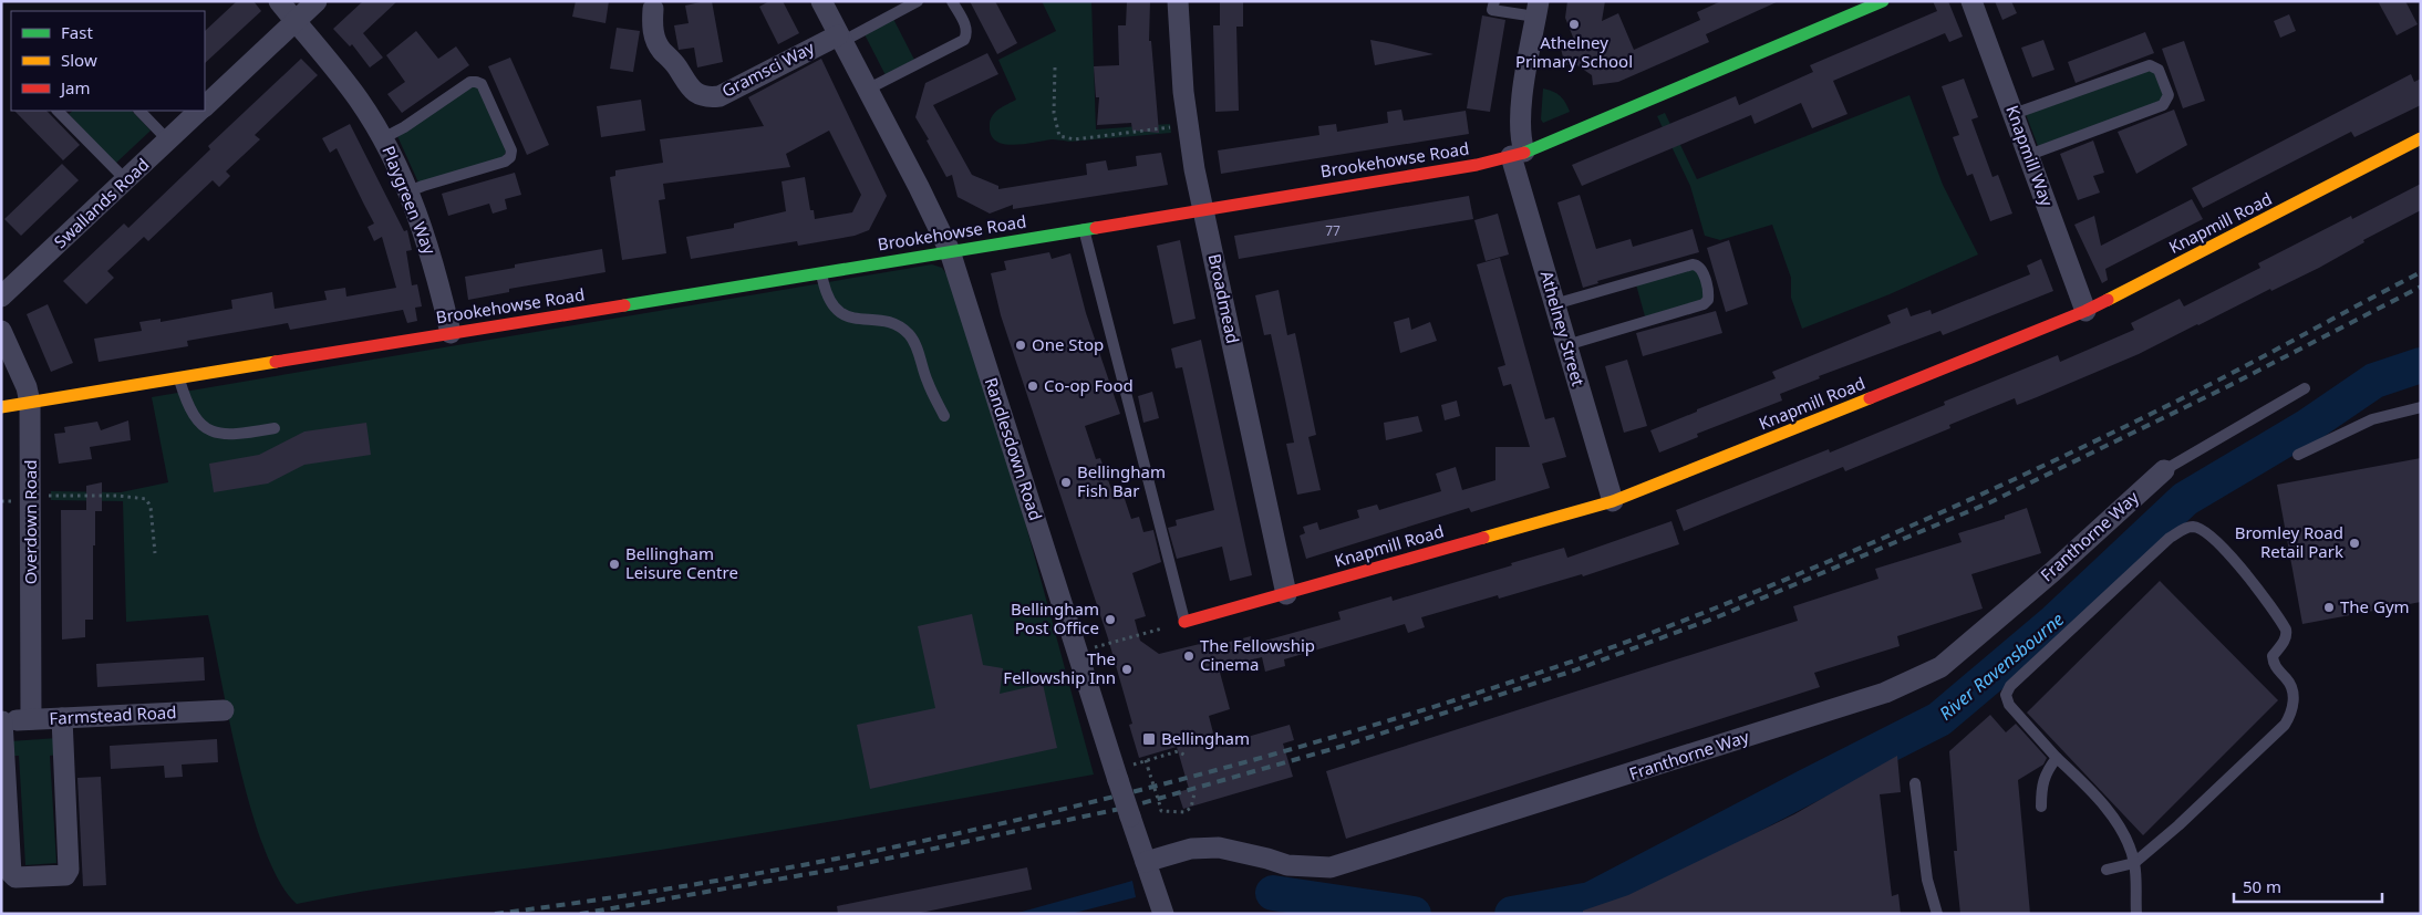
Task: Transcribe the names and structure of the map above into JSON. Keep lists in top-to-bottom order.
{
  "streets": {
    "street": [
      "Gramsci Way",
      "Knapmill Way",
      "Brookehowse Road",
      "Playgreen Way",
      "Swallands Road",
      "Knapmill Road",
      "Broadmead",
      "Athelney Street",
      "Randlesdown Road",
      "Overdown Road",
      "Franthorne Way",
      "Farmstead Road"
    ]
  },
  "crossings": [
    ["Gramsci Way", "Randlesdown Road"],
    ["Knapmill Way", "Knapmill Road"],
    ["Brookehowse Road", "Playgreen Way"],
    ["Brookehowse Road", "Broadmead"],
    ["Brookehowse Road", "Athelney Street"],
    ["Brookehowse Road", "Randlesdown Road"],
    ["Brookehowse Road", "Overdown Road"],
    ["Playgreen Way", "Swallands Road"],
    ["Knapmill Road", "Broadmead"],
    ["Knapmill Road", "Athelney Street"],
    ["Randlesdown Road", "Franthorne Way"],
    ["Overdown Road", "Farmstead Road"]
  ],
  "water": ["River Ravensbourne"],
  "places": {
    "other": [
      "Athelney Primary School",
      "One Stop",
      "Co-op Food",
      "Bellingham Fish Bar",
      "Bromley Road Retail Park",
      "Bellingham Leisure Centre",
      "The Gym",
      "Bellingham Post Office",
      "The Fellowship Cinema",
      "The Fellowship Inn"
    ],
    "transit": ["Bellingham"]
  },
  "house_numbers": ["77"],
  "legend": ["Fast", "Slow", "Jam"],
  "scale_bar": "50 m"
}
